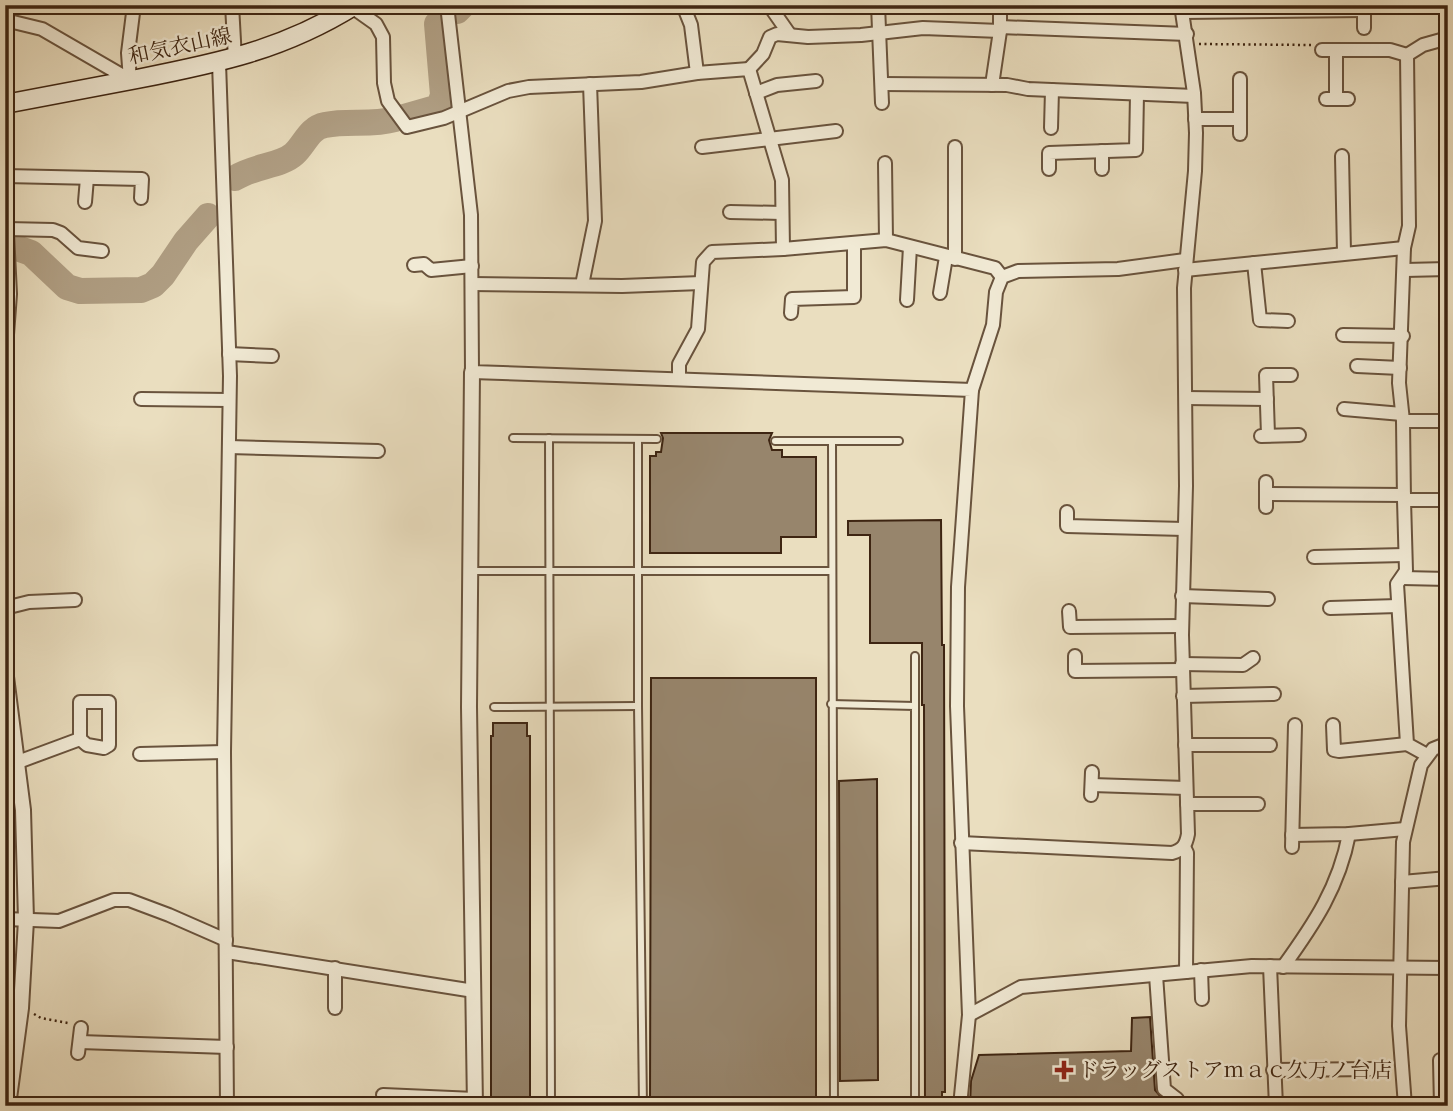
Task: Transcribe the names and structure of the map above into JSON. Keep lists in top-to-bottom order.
{
  "streets": {
    "main road": ["和気衣山線"]
  },
  "places": {
    "health": ["ドラッグストアｍａｃ久万ノ台店"]
  }
}
